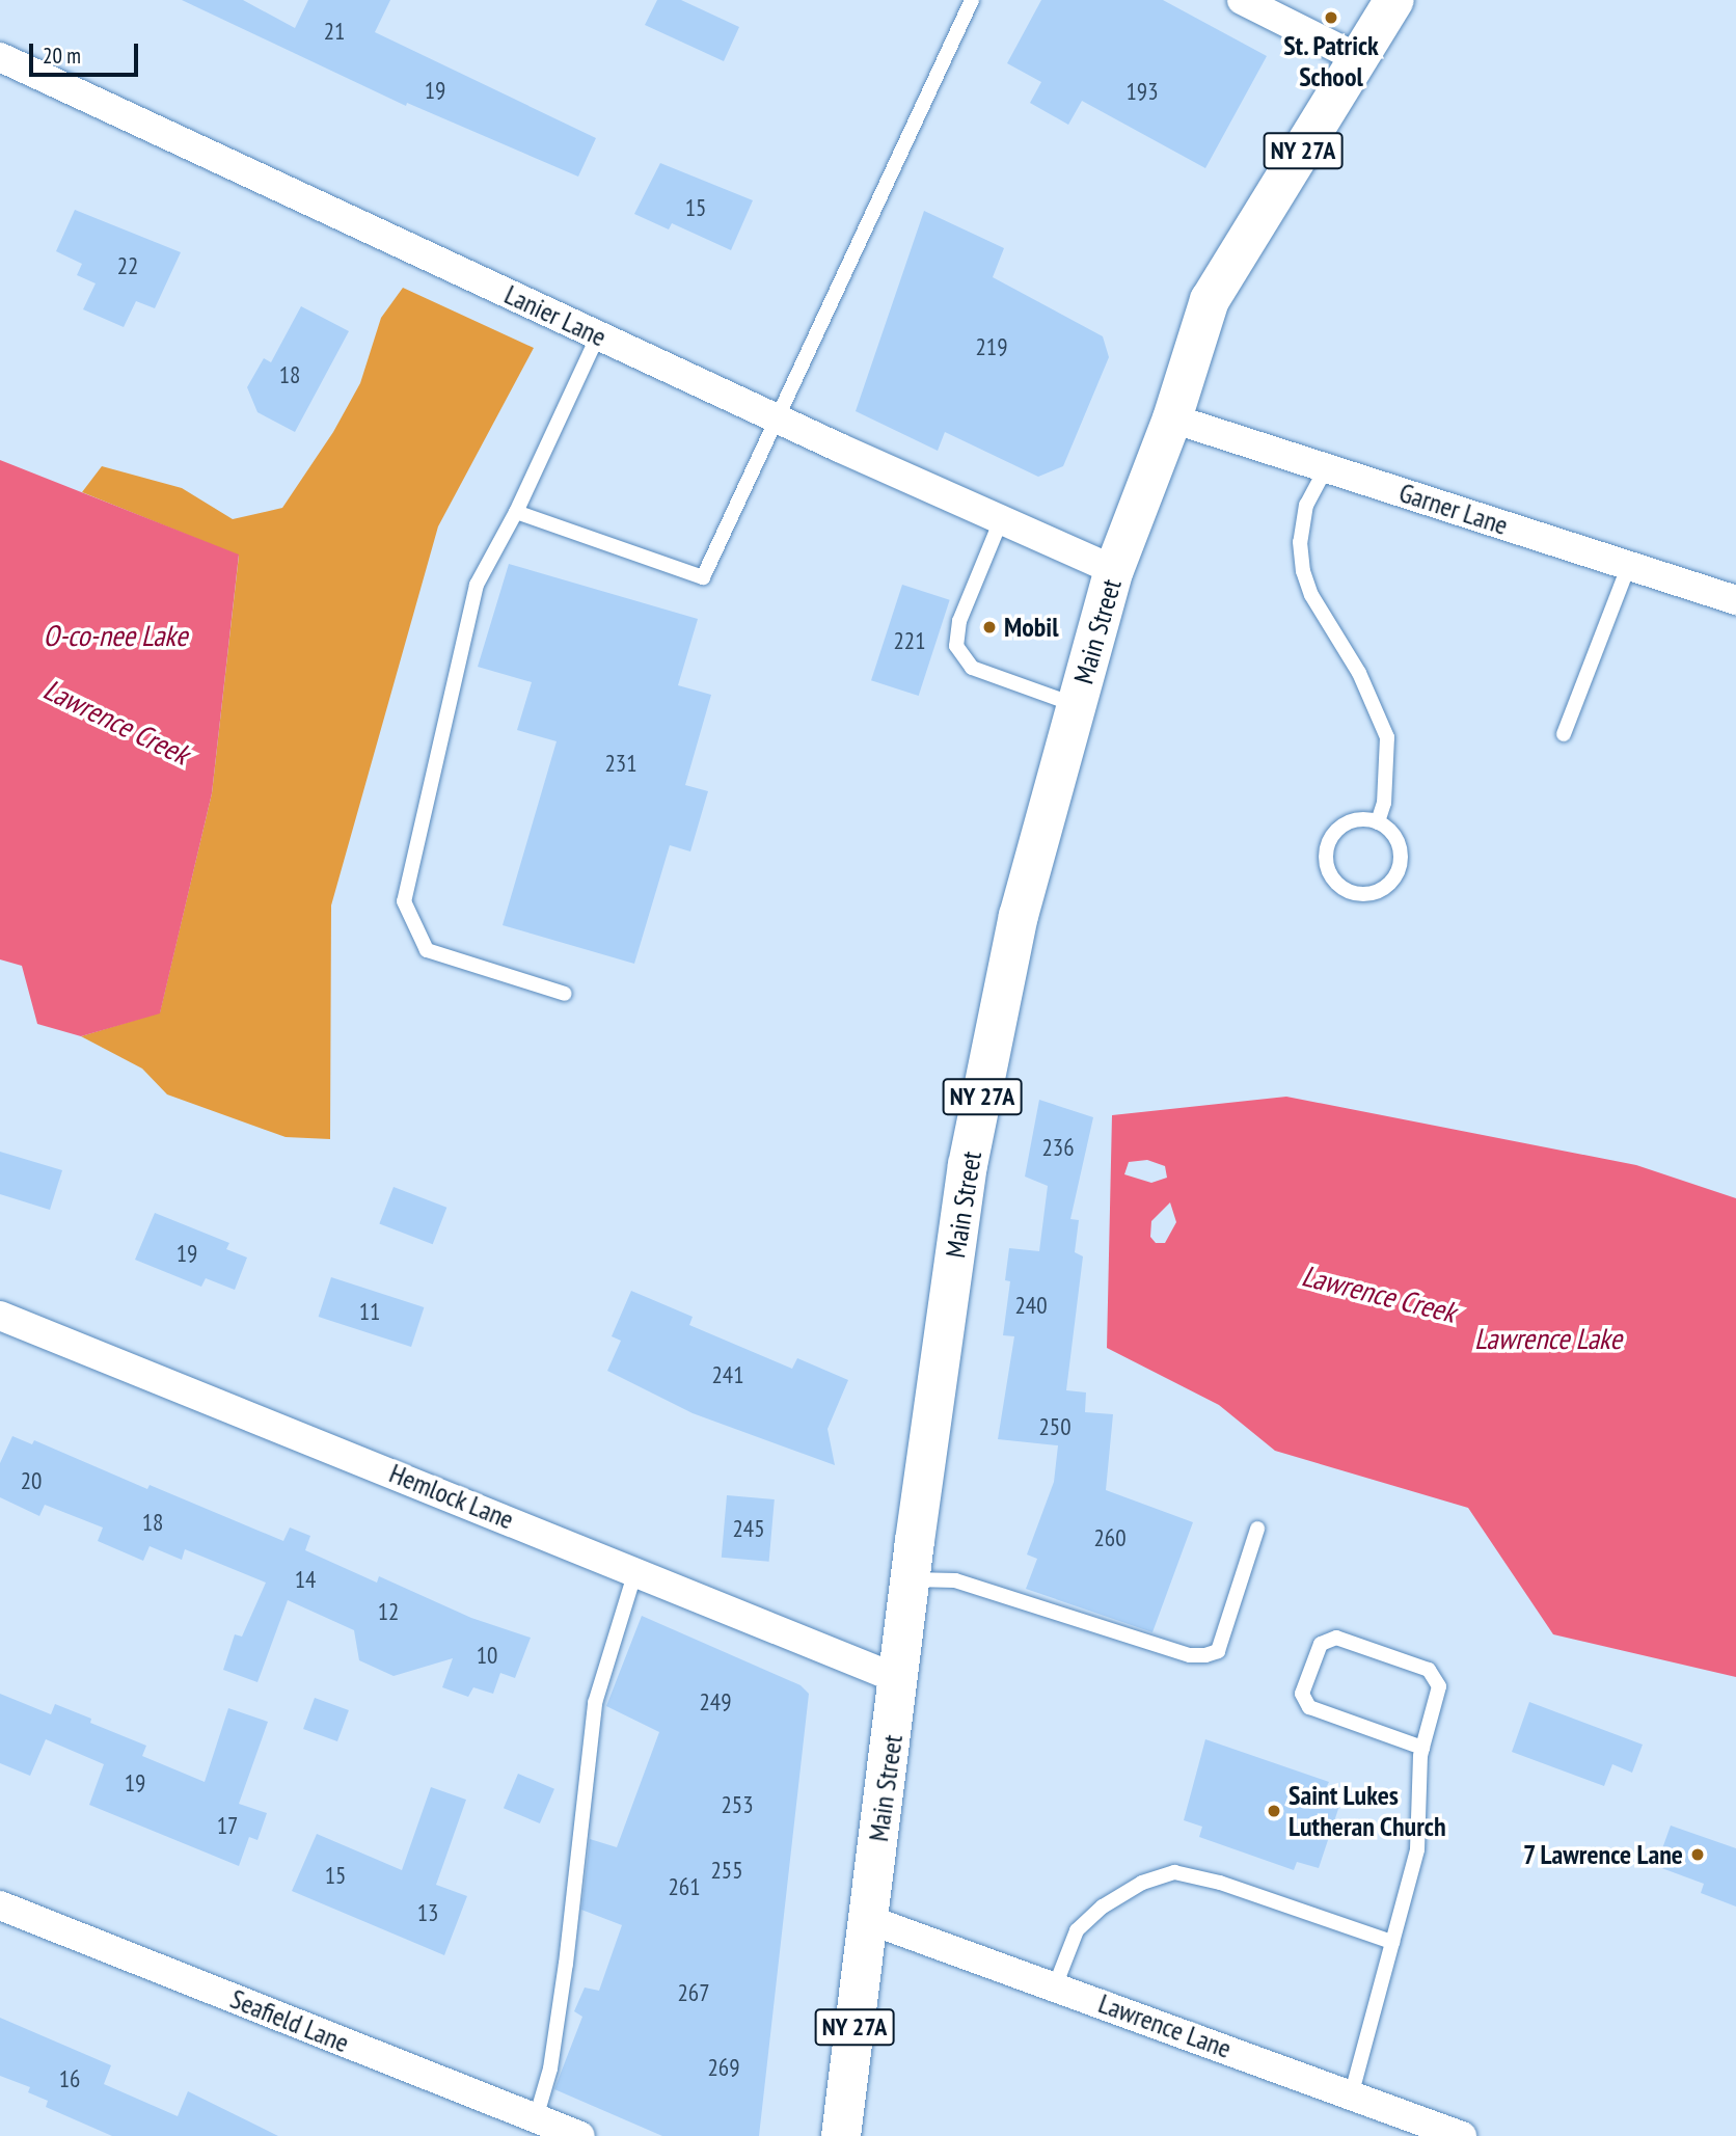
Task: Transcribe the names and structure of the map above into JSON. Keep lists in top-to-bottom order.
{
  "streets": {
    "main road": ["NY 27A", "Main Street"],
    "street": [
      "Lanier Lane",
      "Garner Lane",
      "Hemlock Lane",
      "Seafield Lane",
      "Lawrence Lane"
    ]
  },
  "crossings": [
    ["NY 27A", "Main Street"],
    ["NY 27A", "Lawrence Lane"],
    ["Lanier Lane", "Main Street"],
    ["Garner Lane", "Main Street"],
    ["Main Street", "Hemlock Lane"],
    ["Main Street", "Lawrence Lane"]
  ],
  "water": ["O-co-nee Lake", "Lawrence Creek", "Lawrence Lake"],
  "places": [
    "St. Patrick School",
    "Mobil",
    "Saint Lukes Lutheran Church",
    "7 Lawrence Lane"
  ],
  "house_numbers": [
    "21",
    "19",
    "193",
    "15",
    "22",
    "219",
    "18",
    "221",
    "231",
    "236",
    "19",
    "240",
    "11",
    "241",
    "250",
    "20",
    "18",
    "245",
    "260",
    "14",
    "12",
    "10",
    "249",
    "19",
    "253",
    "17",
    "255",
    "15",
    "261",
    "13",
    "267",
    "269",
    "16"
  ],
  "scale_bar": "20 m"
}
